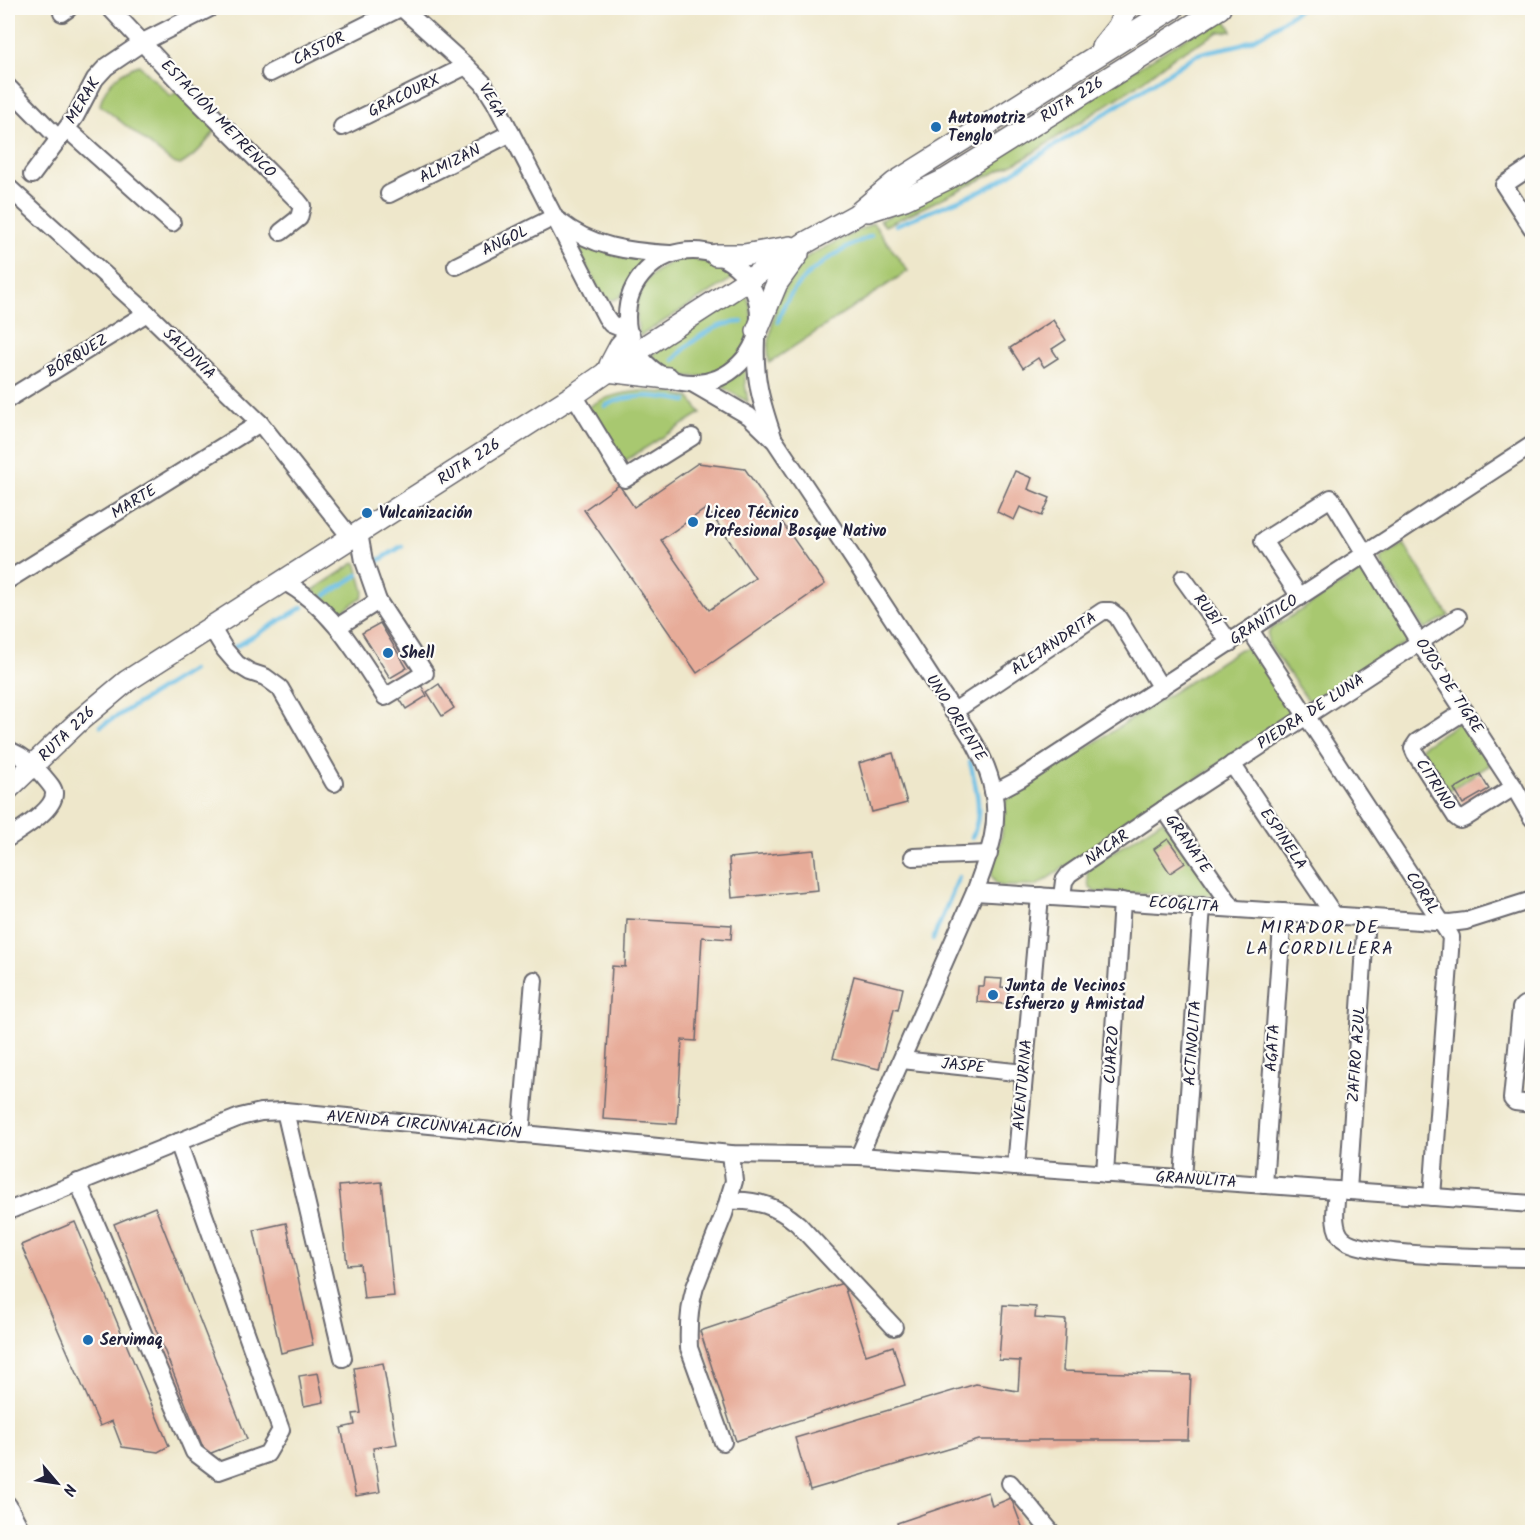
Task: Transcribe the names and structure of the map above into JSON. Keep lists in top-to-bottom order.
{
  "streets": {
    "main road": ["RUTA 226"],
    "street": [
      "CASTOR",
      "GRACOURX",
      "MERAK",
      "VEGA",
      "ESTACIÓN METRENCO",
      "ALMIZAN",
      "ANGOL",
      "SALDIVIA",
      "BÓRQUEZ",
      "MARTE",
      "RUBÍ",
      "GRANÍTICO",
      "ALEJANDRITA",
      "OJOS DE TIGRE",
      "PIEDRA DE LUNA",
      "UNO ORIENTE",
      "CITRINO",
      "ESPINELA",
      "GRANATE",
      "NACAR",
      "CORAL",
      "ECOGLITA",
      "ACTINOLITA",
      "AGATA",
      "ZAFIRO AZUL",
      "CUARZO",
      "JASPE",
      "AVENTURINA",
      "AVENIDA CIRCUNVALACIÓN",
      "GRANULITA"
    ]
  },
  "crossings": [
    ["CASTOR", "VEGA"],
    ["GRACOURX", "VEGA"],
    ["RUTA 226", "VEGA"],
    ["RUTA 226", "SALDIVIA"],
    ["RUTA 226", "UNO ORIENTE"],
    ["MERAK", "ESTACIÓN METRENCO"],
    ["VEGA", "ALMIZAN"],
    ["VEGA", "ANGOL"],
    ["SALDIVIA", "BÓRQUEZ"],
    ["SALDIVIA", "MARTE"],
    ["RUBÍ", "GRANÍTICO"],
    ["GRANÍTICO", "ALEJANDRITA"],
    ["GRANÍTICO", "OJOS DE TIGRE"],
    ["GRANÍTICO", "UNO ORIENTE"],
    ["GRANÍTICO", "CORAL"],
    ["ALEJANDRITA", "UNO ORIENTE"],
    ["OJOS DE TIGRE", "PIEDRA DE LUNA"],
    ["OJOS DE TIGRE", "CITRINO"],
    ["PIEDRA DE LUNA", "ESPINELA"],
    ["PIEDRA DE LUNA", "GRANATE"],
    ["PIEDRA DE LUNA", "NACAR"],
    ["PIEDRA DE LUNA", "CORAL"],
    ["UNO ORIENTE", "ECOGLITA"],
    ["UNO ORIENTE", "JASPE"],
    ["UNO ORIENTE", "AVENIDA CIRCUNVALACIÓN"],
    ["UNO ORIENTE", "GRANULITA"],
    ["ESPINELA", "ECOGLITA"],
    ["GRANATE", "NACAR"],
    ["GRANATE", "ECOGLITA"],
    ["NACAR", "ECOGLITA"],
    ["CORAL", "ECOGLITA"],
    ["CORAL", "GRANULITA"],
    ["ECOGLITA", "ACTINOLITA"],
    ["ECOGLITA", "AGATA"],
    ["ECOGLITA", "ZAFIRO AZUL"],
    ["ECOGLITA", "CUARZO"],
    ["ECOGLITA", "AVENTURINA"],
    ["ACTINOLITA", "GRANULITA"],
    ["AGATA", "GRANULITA"],
    ["ZAFIRO AZUL", "GRANULITA"],
    ["CUARZO", "GRANULITA"],
    ["JASPE", "AVENTURINA"],
    ["AVENTURINA", "GRANULITA"],
    ["AVENIDA CIRCUNVALACIÓN", "GRANULITA"]
  ],
  "districts": ["MIRADOR DE LA CORDILLERA"],
  "places": [
    "Automotriz Tenglo",
    "Vulcanización",
    "Liceo Técnico Profesional Bosque Nativo",
    "Shell",
    "Junta de Vecinos Esfuerzo y Amistad",
    "Servimaq"
  ],
  "north": "bottom right"
}
